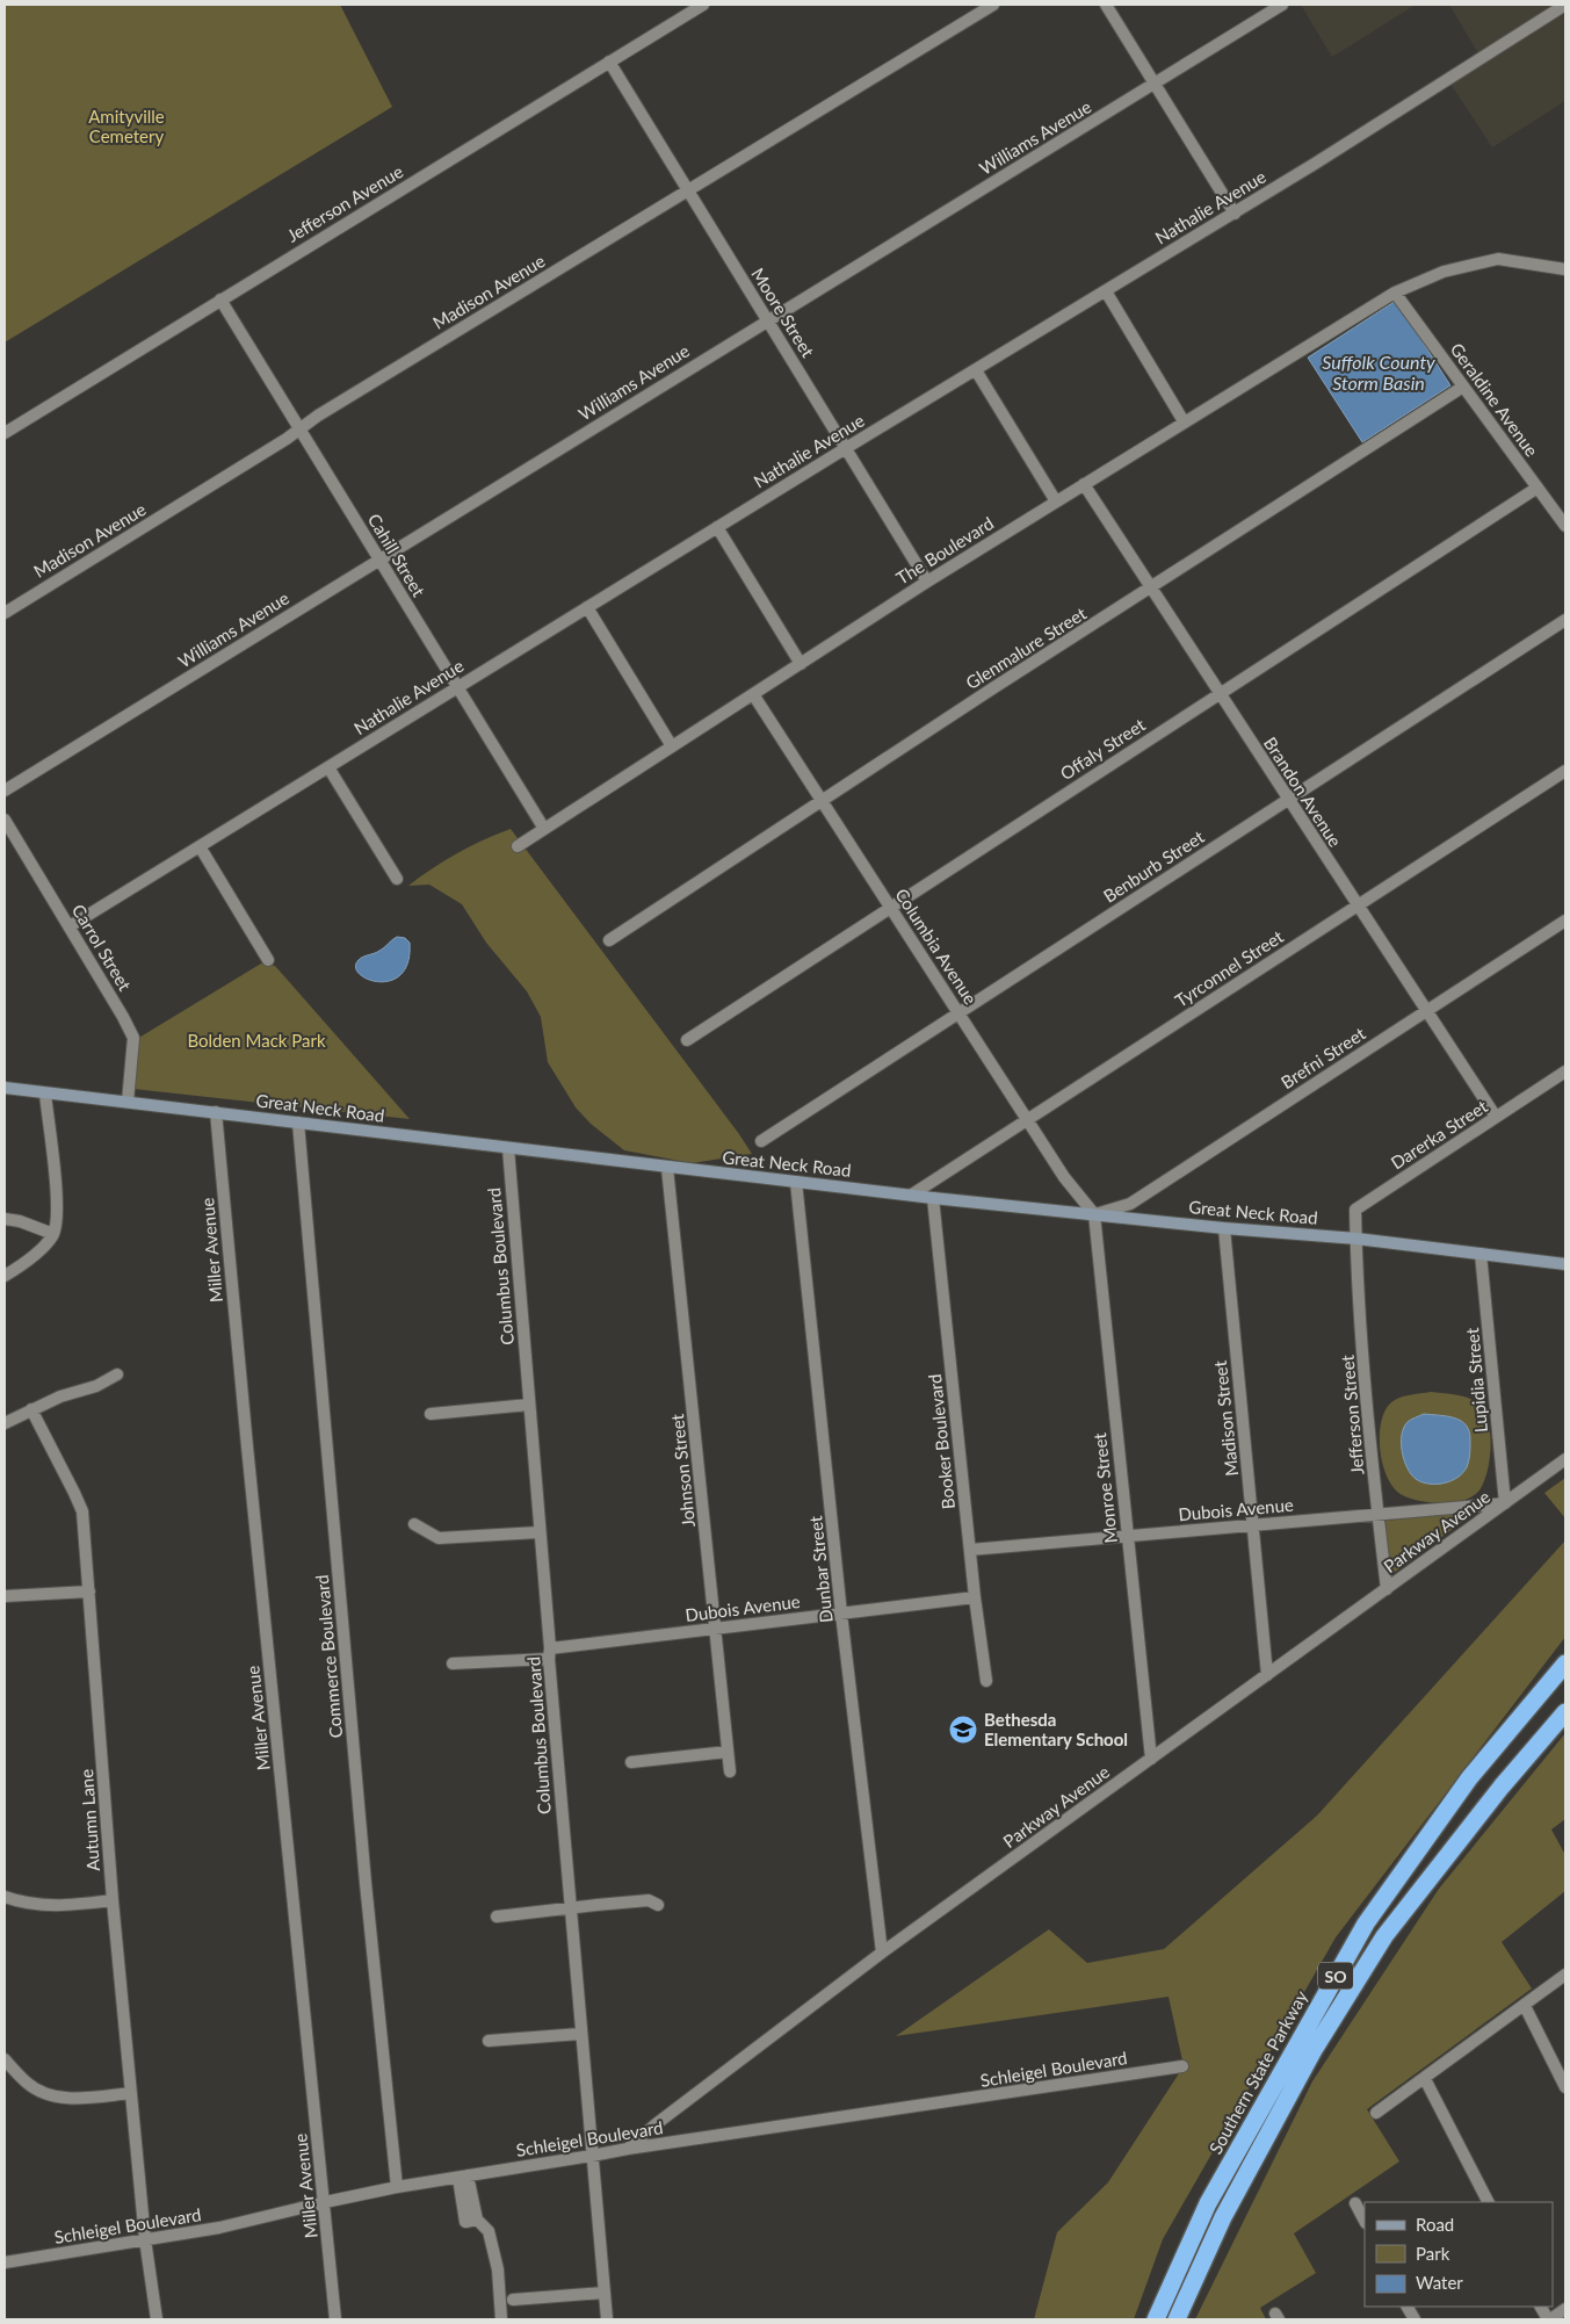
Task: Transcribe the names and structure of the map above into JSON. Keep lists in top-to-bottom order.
{
  "streets": {
    "highway": ["SO", "Southern State Parkway"],
    "main road": ["Great Neck Road"],
    "street": [
      "Williams Avenue",
      "Jefferson Avenue",
      "Nathalie Avenue",
      "Madison Avenue",
      "Moore Street",
      "Geraldine Avenue",
      "The Boulevard",
      "Cahill Street",
      "Glenmalure Street",
      "Offaly Street",
      "Brandon Avenue",
      "Benburb Street",
      "Columbia Avenue",
      "Carrol Street",
      "Tyrconnel Street",
      "Brefni Street",
      "Darerka Street",
      "Miller Avenue",
      "Columbus Boulevard",
      "Lupidia Street",
      "Jefferson Street",
      "Madison Street",
      "Booker Boulevard",
      "Johnson Street",
      "Monroe Street",
      "Dubois Avenue",
      "Parkway Avenue",
      "Dunbar Street",
      "Commerce Boulevard",
      "Autumn Lane",
      "Schleigel Boulevard"
    ]
  },
  "crossings": [
    ["Williams Avenue", "Moore Street"],
    ["Williams Avenue", "Cahill Street"],
    ["Jefferson Avenue", "Moore Street"],
    ["Jefferson Avenue", "Cahill Street"],
    ["Nathalie Avenue", "Moore Street"],
    ["Nathalie Avenue", "Cahill Street"],
    ["Nathalie Avenue", "Carrol Street"],
    ["Madison Avenue", "Moore Street"],
    ["Madison Avenue", "Cahill Street"],
    ["Moore Street", "The Boulevard"],
    ["Geraldine Avenue", "The Boulevard"],
    ["Geraldine Avenue", "Glenmalure Street"],
    ["Geraldine Avenue", "Offaly Street"],
    ["The Boulevard", "Cahill Street"],
    ["The Boulevard", "Brandon Avenue"],
    ["The Boulevard", "Columbia Avenue"],
    ["Glenmalure Street", "Brandon Avenue"],
    ["Glenmalure Street", "Columbia Avenue"],
    ["Offaly Street", "Brandon Avenue"],
    ["Offaly Street", "Columbia Avenue"],
    ["Brandon Avenue", "Benburb Street"],
    ["Brandon Avenue", "Tyrconnel Street"],
    ["Brandon Avenue", "Brefni Street"],
    ["Brandon Avenue", "Darerka Street"],
    ["Benburb Street", "Columbia Avenue"],
    ["Columbia Avenue", "Tyrconnel Street"],
    ["Columbia Avenue", "Brefni Street"],
    ["Columbia Avenue", "Great Neck Road"],
    ["Columbia Avenue", "Monroe Street"],
    ["Carrol Street", "Great Neck Road"],
    ["Tyrconnel Street", "Great Neck Road"],
    ["Brefni Street", "Great Neck Road"],
    ["Brefni Street", "Monroe Street"],
    ["Great Neck Road", "Darerka Street"],
    ["Great Neck Road", "Miller Avenue"],
    ["Great Neck Road", "Columbus Boulevard"],
    ["Great Neck Road", "Lupidia Street"],
    ["Great Neck Road", "Jefferson Street"],
    ["Great Neck Road", "Madison Street"],
    ["Great Neck Road", "Booker Boulevard"],
    ["Great Neck Road", "Johnson Street"],
    ["Great Neck Road", "Monroe Street"],
    ["Great Neck Road", "Dunbar Street"],
    ["Great Neck Road", "Commerce Boulevard"],
    ["Darerka Street", "Jefferson Street"],
    ["Miller Avenue", "Schleigel Boulevard"],
    ["Columbus Boulevard", "Dubois Avenue"],
    ["Columbus Boulevard", "Schleigel Boulevard"],
    ["Lupidia Street", "Dubois Avenue"],
    ["Lupidia Street", "Parkway Avenue"],
    ["Jefferson Street", "Dubois Avenue"],
    ["Jefferson Street", "Parkway Avenue"],
    ["Madison Street", "Dubois Avenue"],
    ["Madison Street", "Parkway Avenue"],
    ["Booker Boulevard", "Dubois Avenue"],
    ["Johnson Street", "Dubois Avenue"],
    ["Monroe Street", "Dubois Avenue"],
    ["Monroe Street", "Parkway Avenue"],
    ["Dubois Avenue", "Parkway Avenue"],
    ["Dubois Avenue", "Dunbar Street"],
    ["Parkway Avenue", "Dunbar Street"],
    ["Parkway Avenue", "Schleigel Boulevard"],
    ["Commerce Boulevard", "Schleigel Boulevard"],
    ["Autumn Lane", "Schleigel Boulevard"]
  ],
  "water": ["Suffolk County Storm Basin"],
  "parks": ["Amityville Cemetery", "Bolden Mack Park"],
  "places": {
    "school or university": ["Bethesda Elementary School"]
  },
  "legend": ["Road", "Park", "Water"]
}
